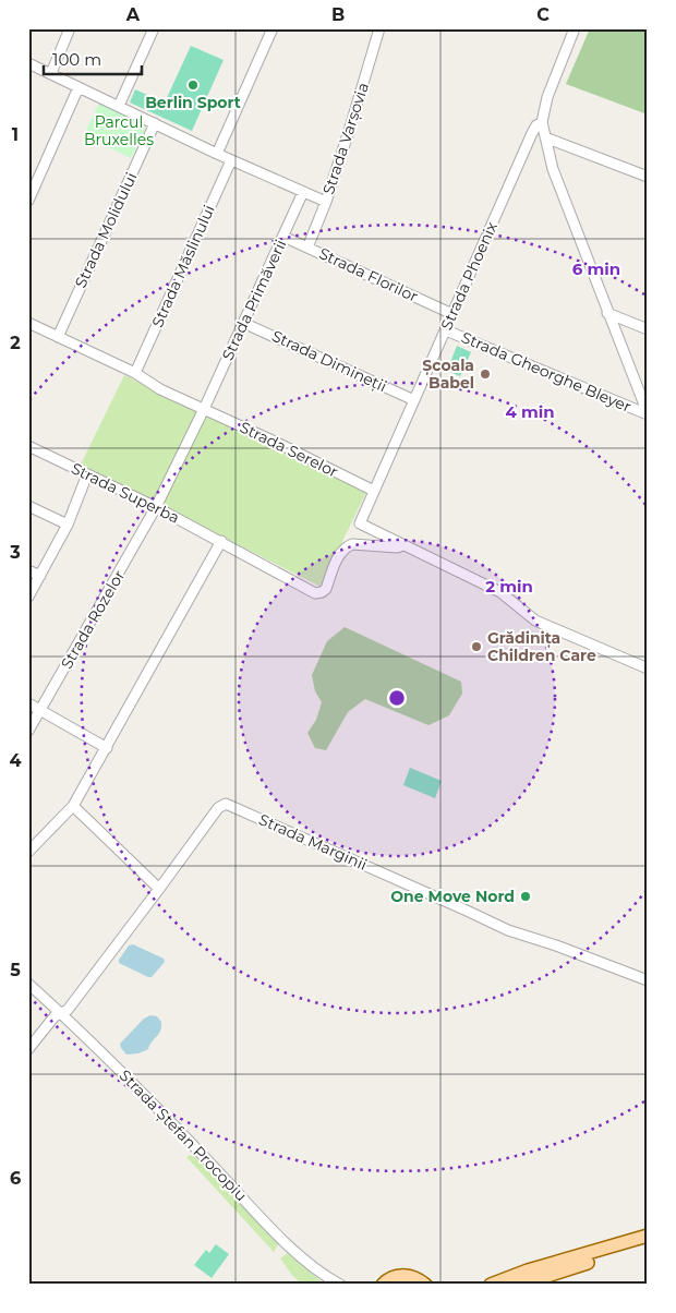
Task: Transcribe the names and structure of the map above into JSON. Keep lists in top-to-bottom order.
{
  "streets": {
    "street": [
      "Strada Varșovia",
      "Strada Molidului",
      "Strada Măslinului",
      "Strada Florilor",
      "Strada Phoenix",
      "Strada Primăverii",
      "Strada Dimineții",
      "Strada Gheorghe Bleyer",
      "Strada Serelor",
      "Strada Superba",
      "Strada Rozelor",
      "Strada Marginii",
      "Strada Ștefan Procopiu"
    ]
  },
  "crossings": [
    ["Strada Varșovia", "Strada Florilor"],
    ["Strada Molidului", "Strada Serelor"],
    ["Strada Măslinului", "Strada Serelor"],
    ["Strada Florilor", "Strada Phoenix"],
    ["Strada Florilor", "Strada Primăverii"],
    ["Strada Phoenix", "Strada Dimineții"],
    ["Strada Phoenix", "Strada Gheorghe Bleyer"],
    ["Strada Phoenix", "Strada Serelor"],
    ["Strada Phoenix", "Strada Superba"],
    ["Strada Primăverii", "Strada Dimineții"],
    ["Strada Primăverii", "Strada Serelor"],
    ["Strada Primăverii", "Strada Superba"],
    ["Strada Primăverii", "Strada Rozelor"],
    ["Strada Superba", "Strada Rozelor"],
    ["Strada Marginii", "Strada Ștefan Procopiu"]
  ],
  "parks": ["Parcul Bruxelles"],
  "places": [
    "Berlin Sport",
    "Școala Babel",
    "Grădinița Children Care",
    "One Move Nord"
  ],
  "scale_bar": "100 m",
  "grid": {
    "columns": ["A", "B", "C"],
    "rows": [
      "1",
      "2",
      "3",
      "4",
      "5",
      "6"
    ]
  },
  "rings": ["6 min", "4 min", "2 min"]
}
